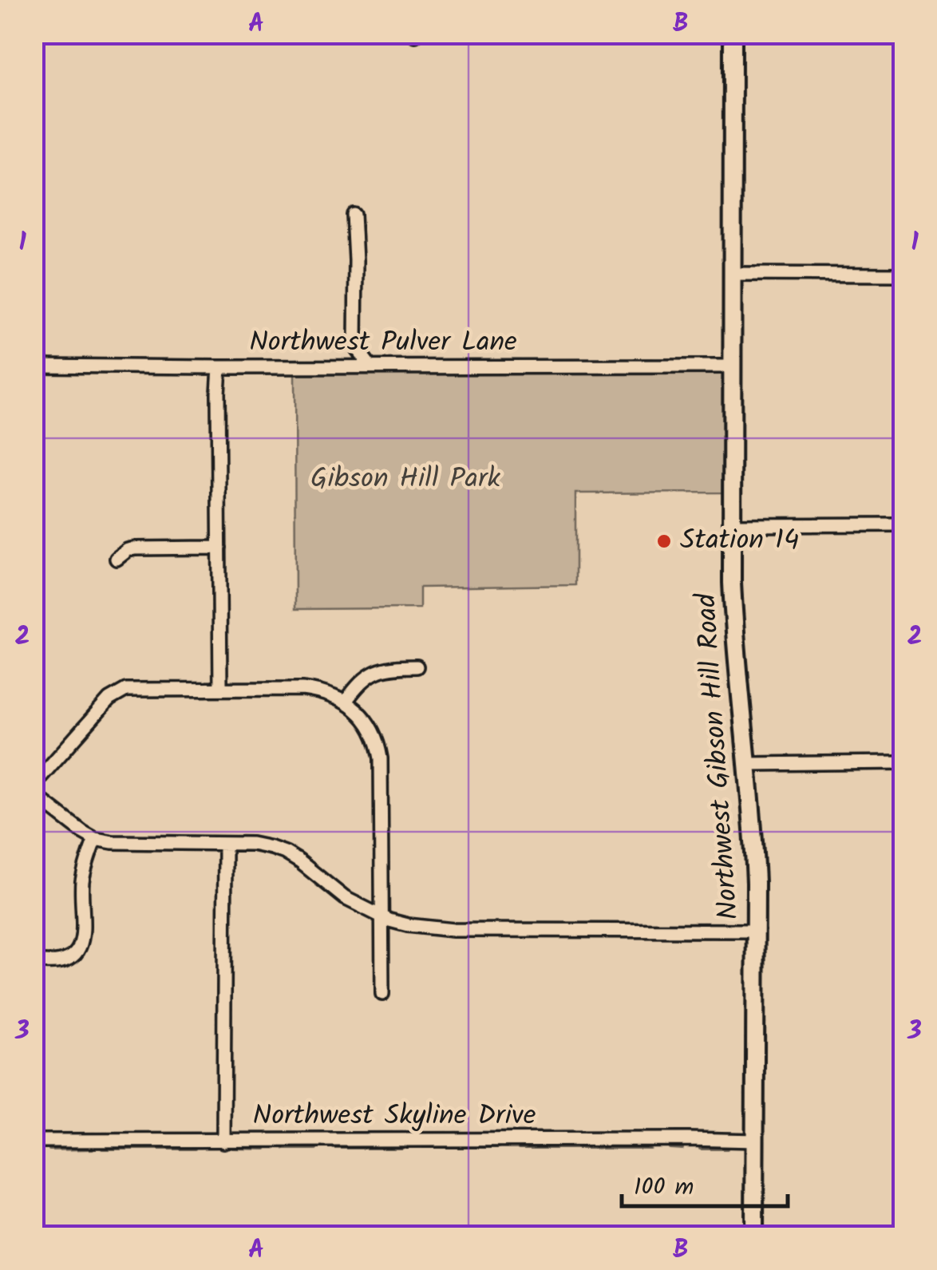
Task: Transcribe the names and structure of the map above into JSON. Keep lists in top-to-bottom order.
{
  "streets": {
    "main road": ["Northwest Gibson Hill Road"],
    "street": ["Northwest Pulver Lane", "Northwest Skyline Drive"]
  },
  "crossings": [
    ["Northwest Pulver Lane", "Northwest Gibson Hill Road"],
    ["Northwest Gibson Hill Road", "Northwest Skyline Drive"]
  ],
  "parks": ["Gibson Hill Park"],
  "places": ["Station 14"],
  "scale_bar": "100 m",
  "grid": {
    "columns": ["A", "B"],
    "rows": ["1", "2", "3"]
  }
}
